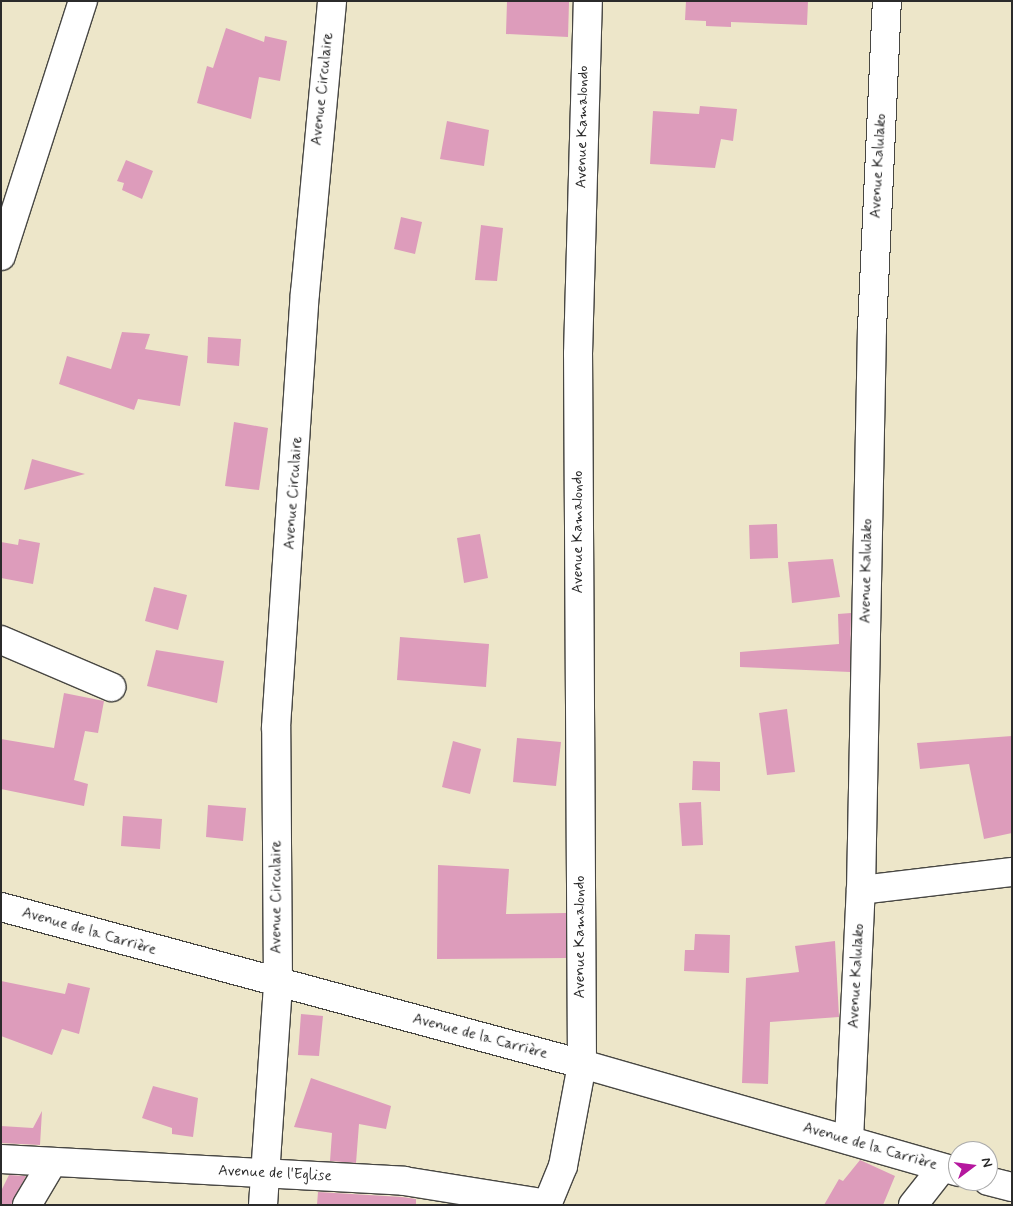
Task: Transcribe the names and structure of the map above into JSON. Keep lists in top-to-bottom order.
{
  "streets": {
    "street": [
      "Avenue Circulaire",
      "Avenue Kamalondo",
      "Avenue Kalulako",
      "Avenue de la Carrière",
      "Avenue de l'Eglise"
    ]
  },
  "crossings": [
    ["Avenue Circulaire", "Avenue de la Carrière"],
    ["Avenue Circulaire", "Avenue de l'Eglise"],
    ["Avenue Kamalondo", "Avenue de la Carrière"],
    ["Avenue Kamalondo", "Avenue de l'Eglise"],
    ["Avenue Kalulako", "Avenue de la Carrière"]
  ],
  "north": "right"
}
